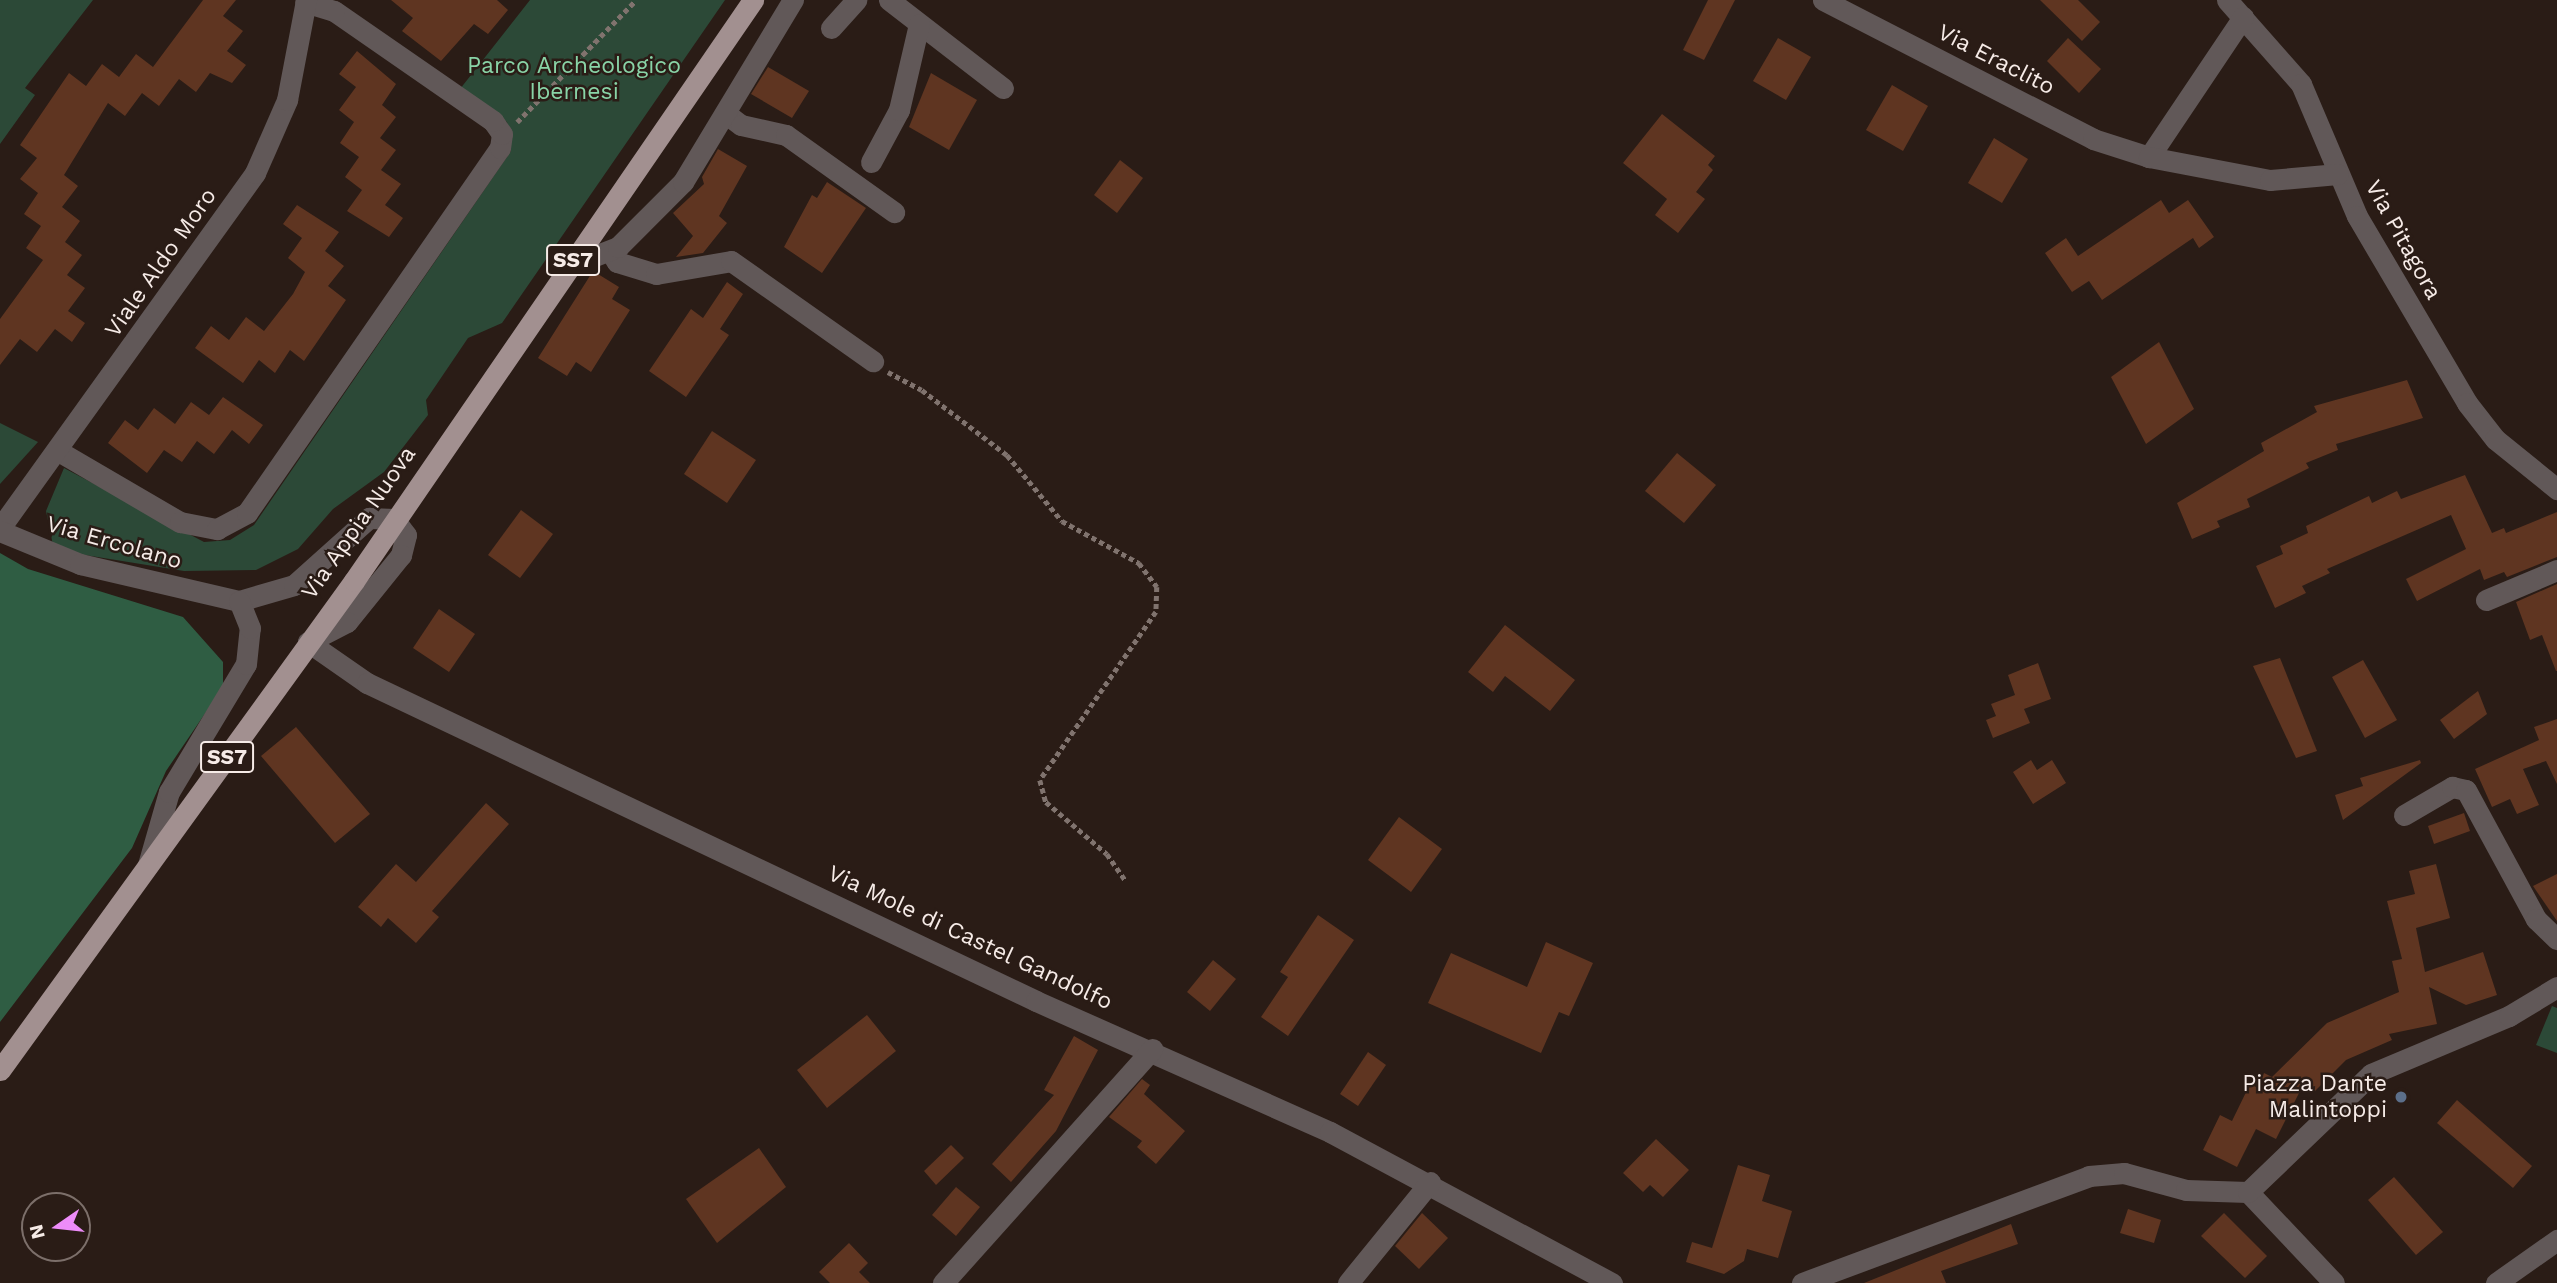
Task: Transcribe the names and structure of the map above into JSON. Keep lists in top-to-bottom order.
{
  "streets": {
    "main road": ["SS7", "Via Appia Nuova"],
    "street": [
      "Via Eraclito",
      "Via Pitagora",
      "Viale Aldo Moro",
      "Via Ercolano",
      "Via Mole di Castel Gandolfo"
    ]
  },
  "crossings": [
    ["Via Eraclito", "Via Pitagora"],
    ["Viale Aldo Moro", "Via Ercolano"],
    ["Via Appia Nuova", "Via Mole di Castel Gandolfo"]
  ],
  "parks": ["Parco Archeologico Ibernesi"],
  "places": ["Piazza Dante Malintoppi"],
  "north": "left"
}
